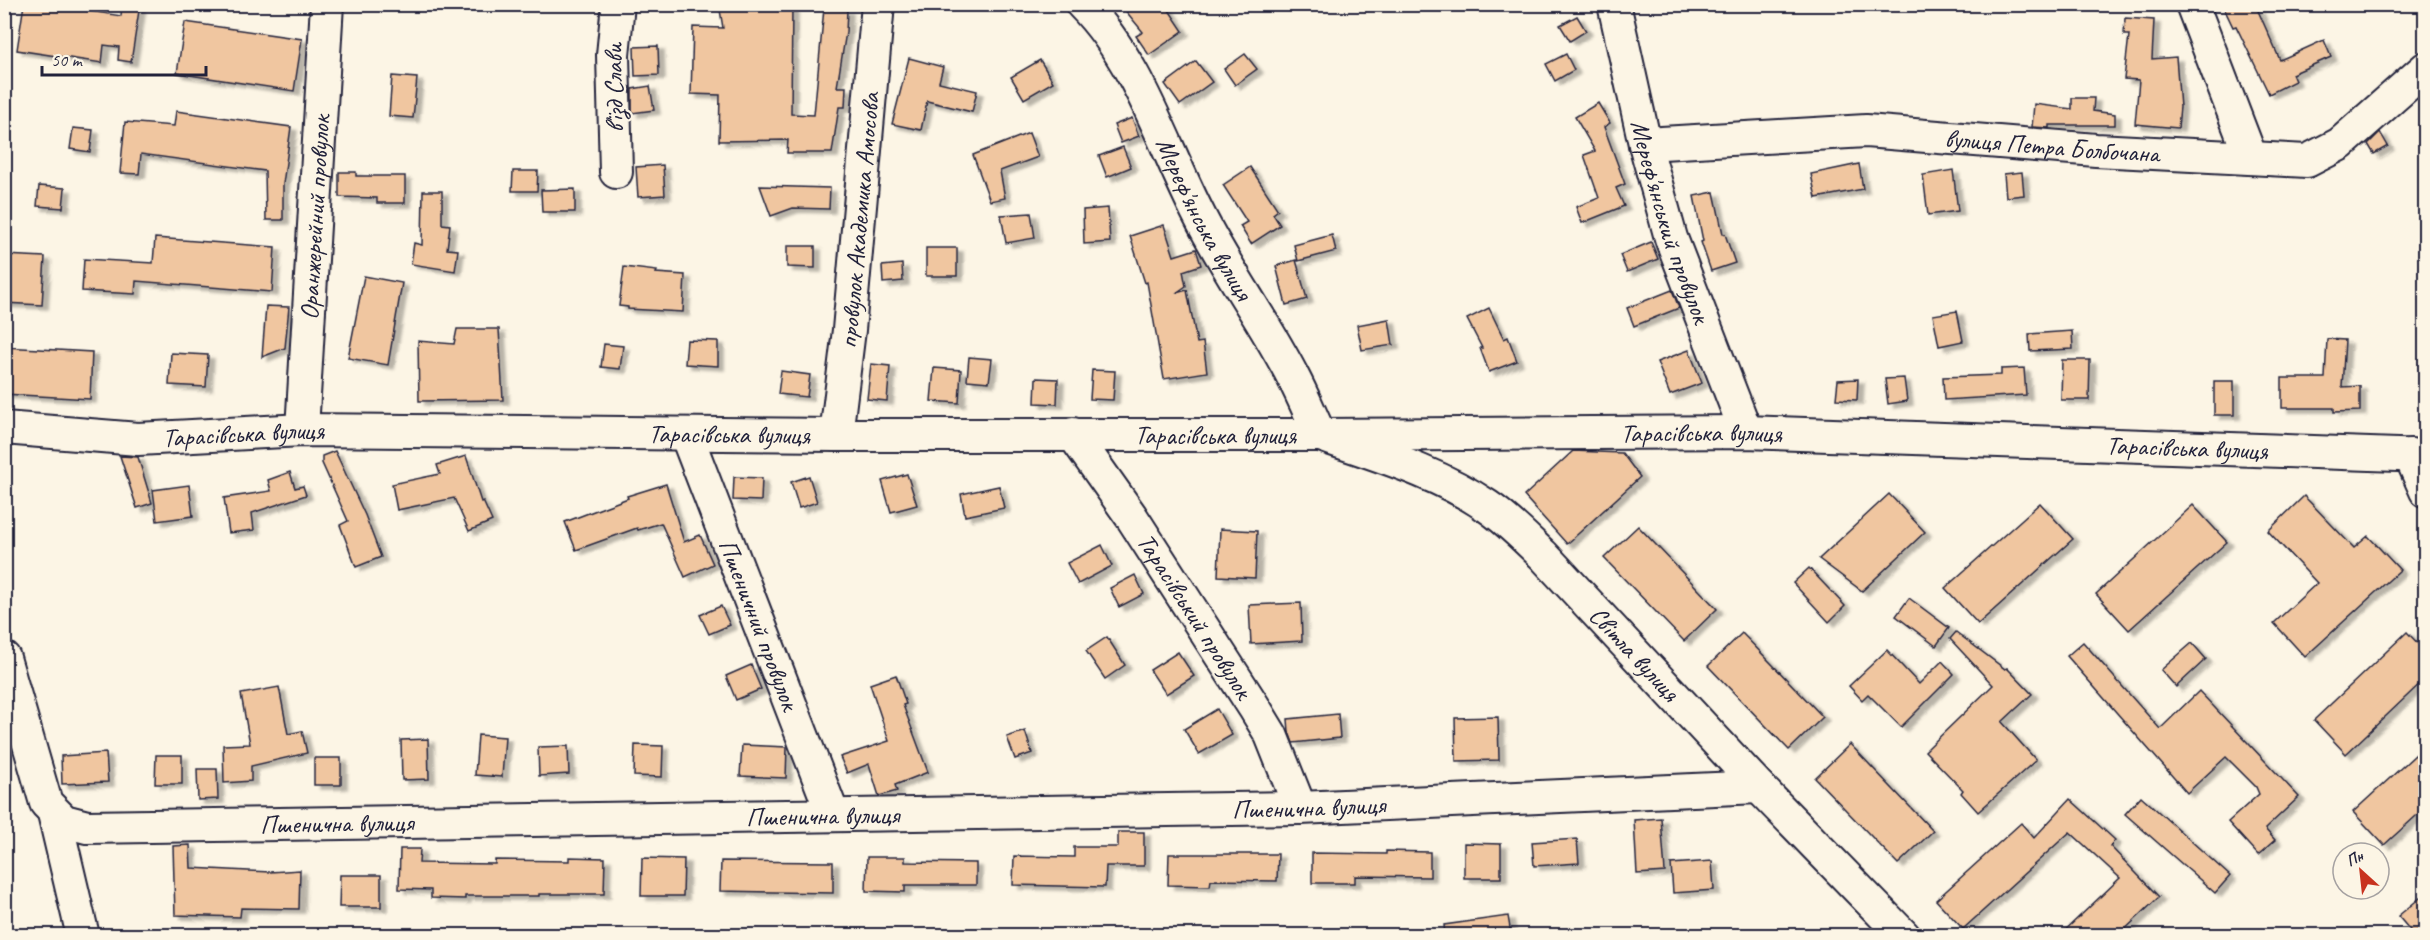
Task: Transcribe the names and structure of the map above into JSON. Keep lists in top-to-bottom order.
{
  "streets": {
    "street": [
      "в'їзд Слави",
      "вулиця Петра Болбочана",
      "Оранжерейний провулок",
      "Мереф'янська вулиця",
      "провулок Академика Амосова",
      "Мереф'янський провулок",
      "Тарасівська вулиця",
      "Тарасівський провулок",
      "Пшеничний провулок",
      "Світла вулиця",
      "Пшенична вулиця"
    ]
  },
  "crossings": [
    ["вулиця Петра Болбочана", "Мереф'янський провулок"],
    ["Оранжерейний провулок", "Тарасівська вулиця"],
    ["Мереф'янська вулиця", "Тарасівська вулиця"],
    ["Мереф'янська вулиця", "Світла вулиця"],
    ["провулок Академика Амосова", "Тарасівська вулиця"],
    ["Мереф'янський провулок", "Тарасівська вулиця"],
    ["Тарасівська вулиця", "Тарасівський провулок"],
    ["Тарасівська вулиця", "Пшеничний провулок"],
    ["Тарасівська вулиця", "Світла вулиця"],
    ["Тарасівський провулок", "Пшенична вулиця"],
    ["Пшеничний провулок", "Пшенична вулиця"],
    ["Світла вулиця", "Пшенична вулиця"]
  ],
  "scale_bar": "50 m",
  "north": "top left"
}
